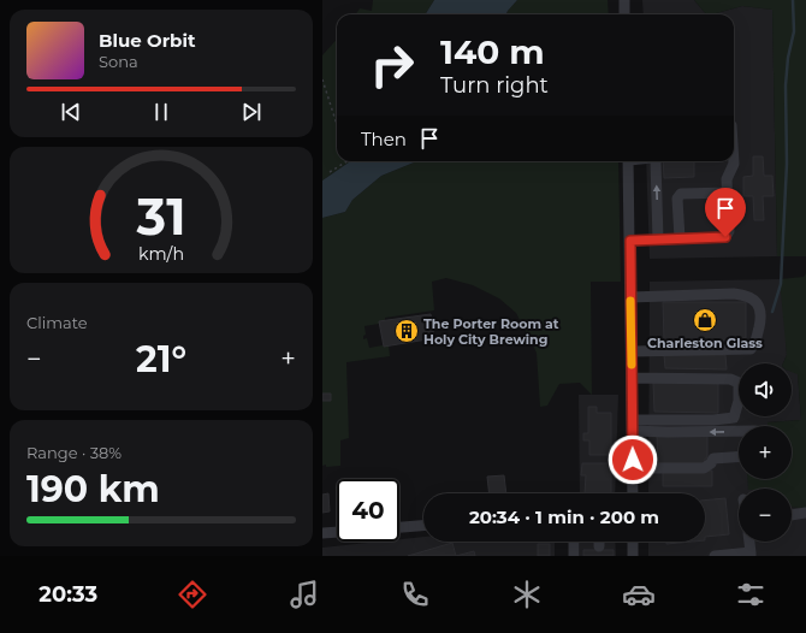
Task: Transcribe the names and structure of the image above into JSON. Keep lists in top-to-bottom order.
{
  "places": {
    "shop": ["Charleston Glass"],
    "building": ["The Porter Room at Holy City Brewing"]
  },
  "page": {
    "turn": ["140 m", "Turn right"],
    "song": ["Blue Orbit", "Sona"],
    "then": "Then",
    "tile": [
      "Climate",
      ["Range · 38%", "190 km"]
    ],
    "heat": ["−", "21°", "+"],
    "map_buttons": ["+", "−"],
    "limit": "40",
    "trip": "20:34 · 1 min · 200 m",
    "tabs": "20:33",
    "gauge": ["31", "km/h"]
  }
}
